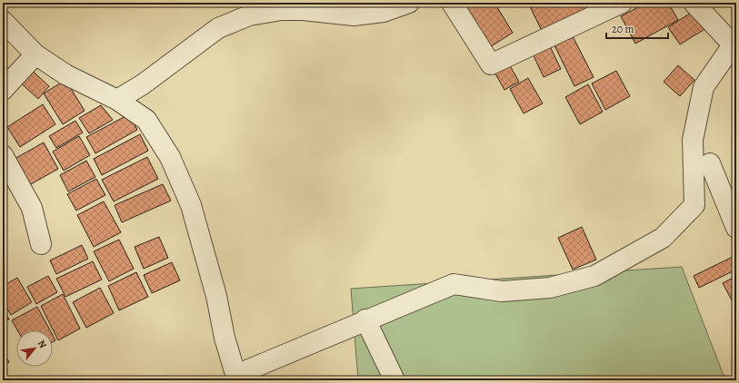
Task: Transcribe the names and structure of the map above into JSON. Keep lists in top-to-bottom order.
{
  "scale_bar": "20 m",
  "north": "top right"
}
